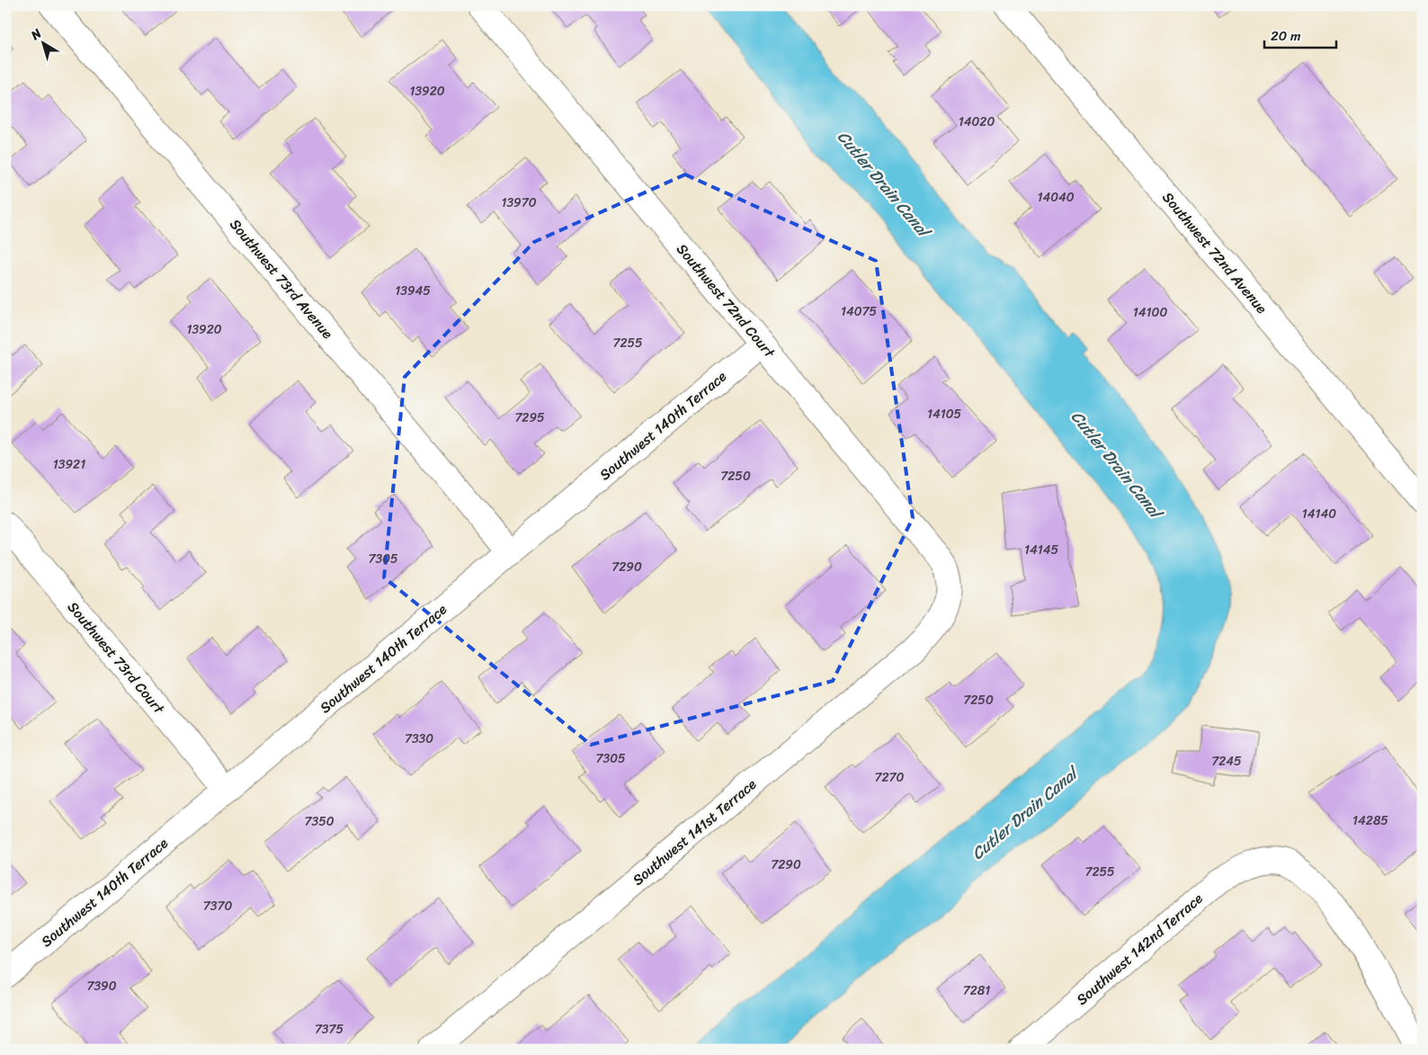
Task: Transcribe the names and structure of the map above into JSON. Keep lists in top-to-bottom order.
{
  "streets": {
    "street": [
      "Southwest 72nd Avenue",
      "Southwest 73rd Avenue",
      "Southwest 72nd Court",
      "Southwest 140th Terrace",
      "Southwest 73rd Court",
      "Southwest 141st Terrace",
      "Southwest 142nd Terrace"
    ]
  },
  "crossings": [
    ["Southwest 73rd Avenue", "Southwest 140th Terrace"],
    ["Southwest 72nd Court", "Southwest 140th Terrace"],
    ["Southwest 72nd Court", "Southwest 141st Terrace"],
    ["Southwest 140th Terrace", "Southwest 73rd Court"]
  ],
  "water": ["Cutler Drain Canal"],
  "house_numbers": [
    "13920",
    "14020",
    "14040",
    "13970",
    "13945",
    "14075",
    "14100",
    "13920",
    "7255",
    "14105",
    "7295",
    "13921",
    "7250",
    "14140",
    "14145",
    "7305",
    "7290",
    "7250",
    "7330",
    "7305",
    "7245",
    "7270",
    "14285",
    "7350",
    "7290",
    "7255",
    "7370",
    "7390",
    "7281",
    "7375"
  ],
  "scale_bar": "20 m",
  "north": "top left"
}
